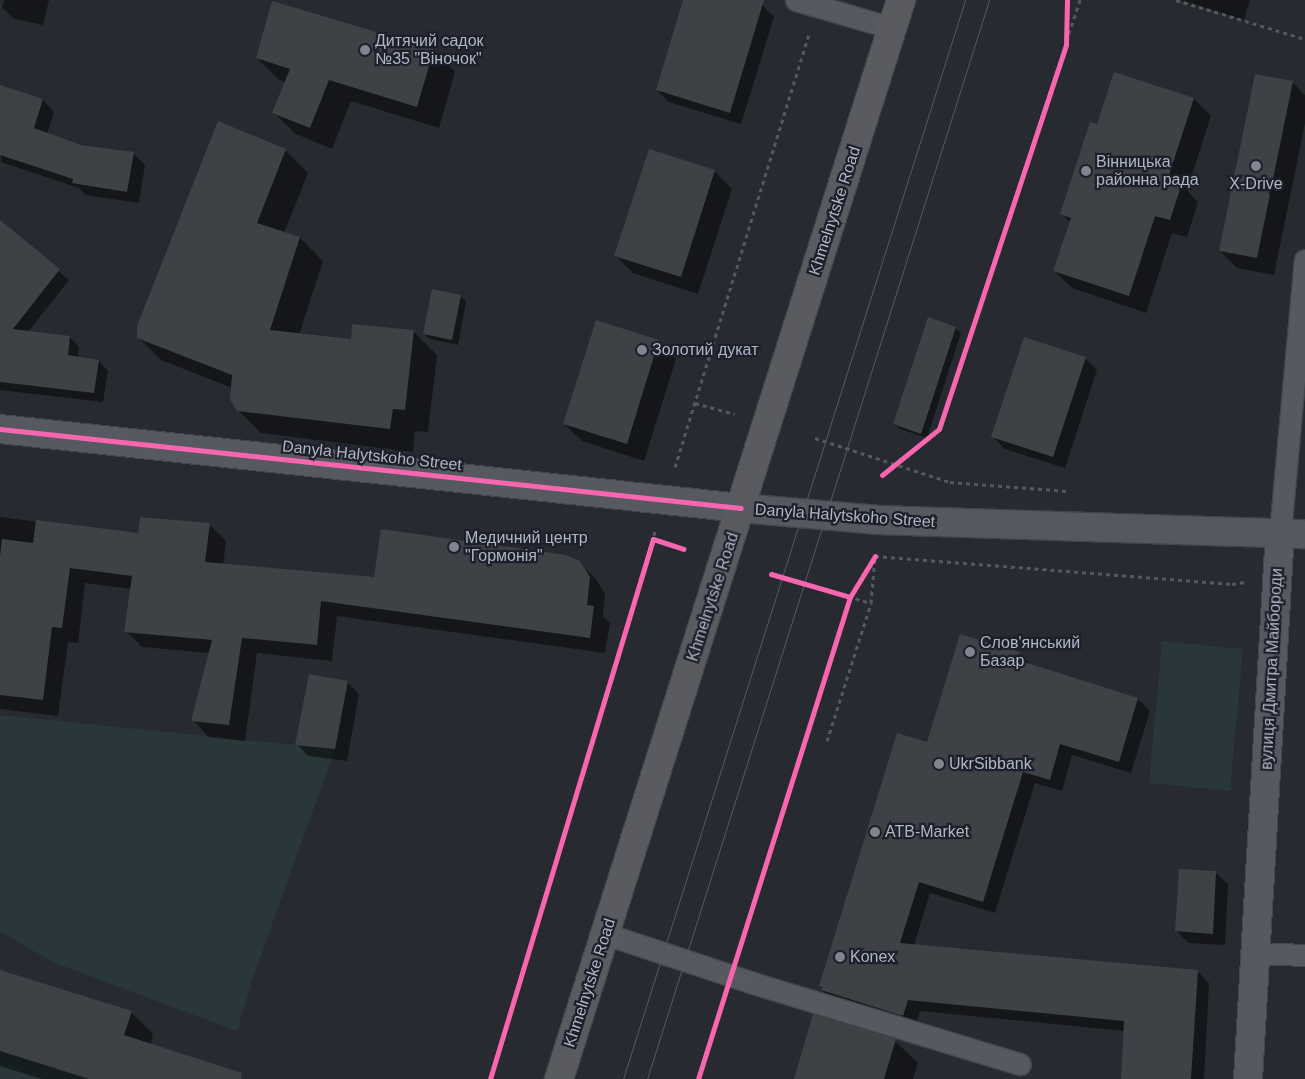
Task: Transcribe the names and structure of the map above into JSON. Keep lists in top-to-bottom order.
{
  "streets": {
    "main road": ["Khmelnytske Road", "Danyla Halytskoho Street"],
    "street": ["вулиця Дмитра Майбороди"]
  },
  "crossings": [
    ["Khmelnytske Road", "Danyla Halytskoho Street"],
    ["Danyla Halytskoho Street", "вулиця Дмитра Майбороди"]
  ],
  "places": [
    "Дитячий садок №35 \"Віночок\"",
    "X-Drive",
    "Вінницька районна рада",
    "Золотий дукат",
    "Медичний центр \"Гормонія\"",
    "Слов'янський Базар",
    "UkrSibbank",
    "ATB-Market",
    "Konex"
  ]
}
